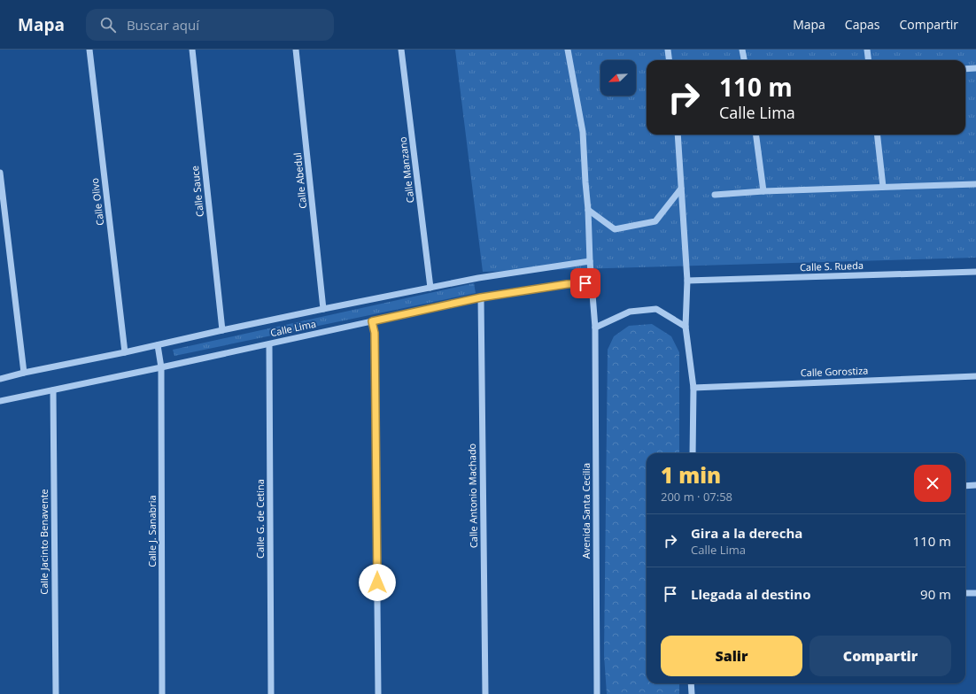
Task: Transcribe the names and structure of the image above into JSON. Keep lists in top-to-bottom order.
{
  "streets": {
    "street": [
      "Calle Manzano",
      "Calle Abedul",
      "Calle Sauce",
      "Calle Olivo",
      "Calle S. Rueda",
      "Calle Lima",
      "Calle Gorostiza",
      "Calle Antonio Machado",
      "Avenida Santa Cecilia",
      "Calle G. de Cetina",
      "Calle J. Sanabria",
      "Calle Jacinto Benavente"
    ]
  },
  "crossings": [
    ["Calle Manzano", "Calle Lima"],
    ["Calle Abedul", "Calle Lima"],
    ["Calle Sauce", "Calle Lima"],
    ["Calle Olivo", "Calle Lima"],
    ["Calle Lima", "Calle Antonio Machado"],
    ["Calle Lima", "Avenida Santa Cecilia"],
    ["Calle Lima", "Calle G. de Cetina"],
    ["Calle Lima", "Calle J. Sanabria"],
    ["Calle Lima", "Calle Jacinto Benavente"]
  ],
  "north": "bottom left",
  "page": {
    "header": "Mapa",
    "search": "Buscar aquí",
    "nav": ["Mapa", "Capas", "Compartir"],
    "turn": ["110 m", "Calle Lima"],
    "heading": ["1 min", "200 m · 07:58"],
    "list": [
      {
        "name": "Gira a la derecha",
        "note": "Calle Lima",
        "value": "110 m"
      },
      {
        "name": "Llegada al destino",
        "value": "90 m"
      }
    ],
    "buttons": ["Salir", "Compartir"]
  }
}
